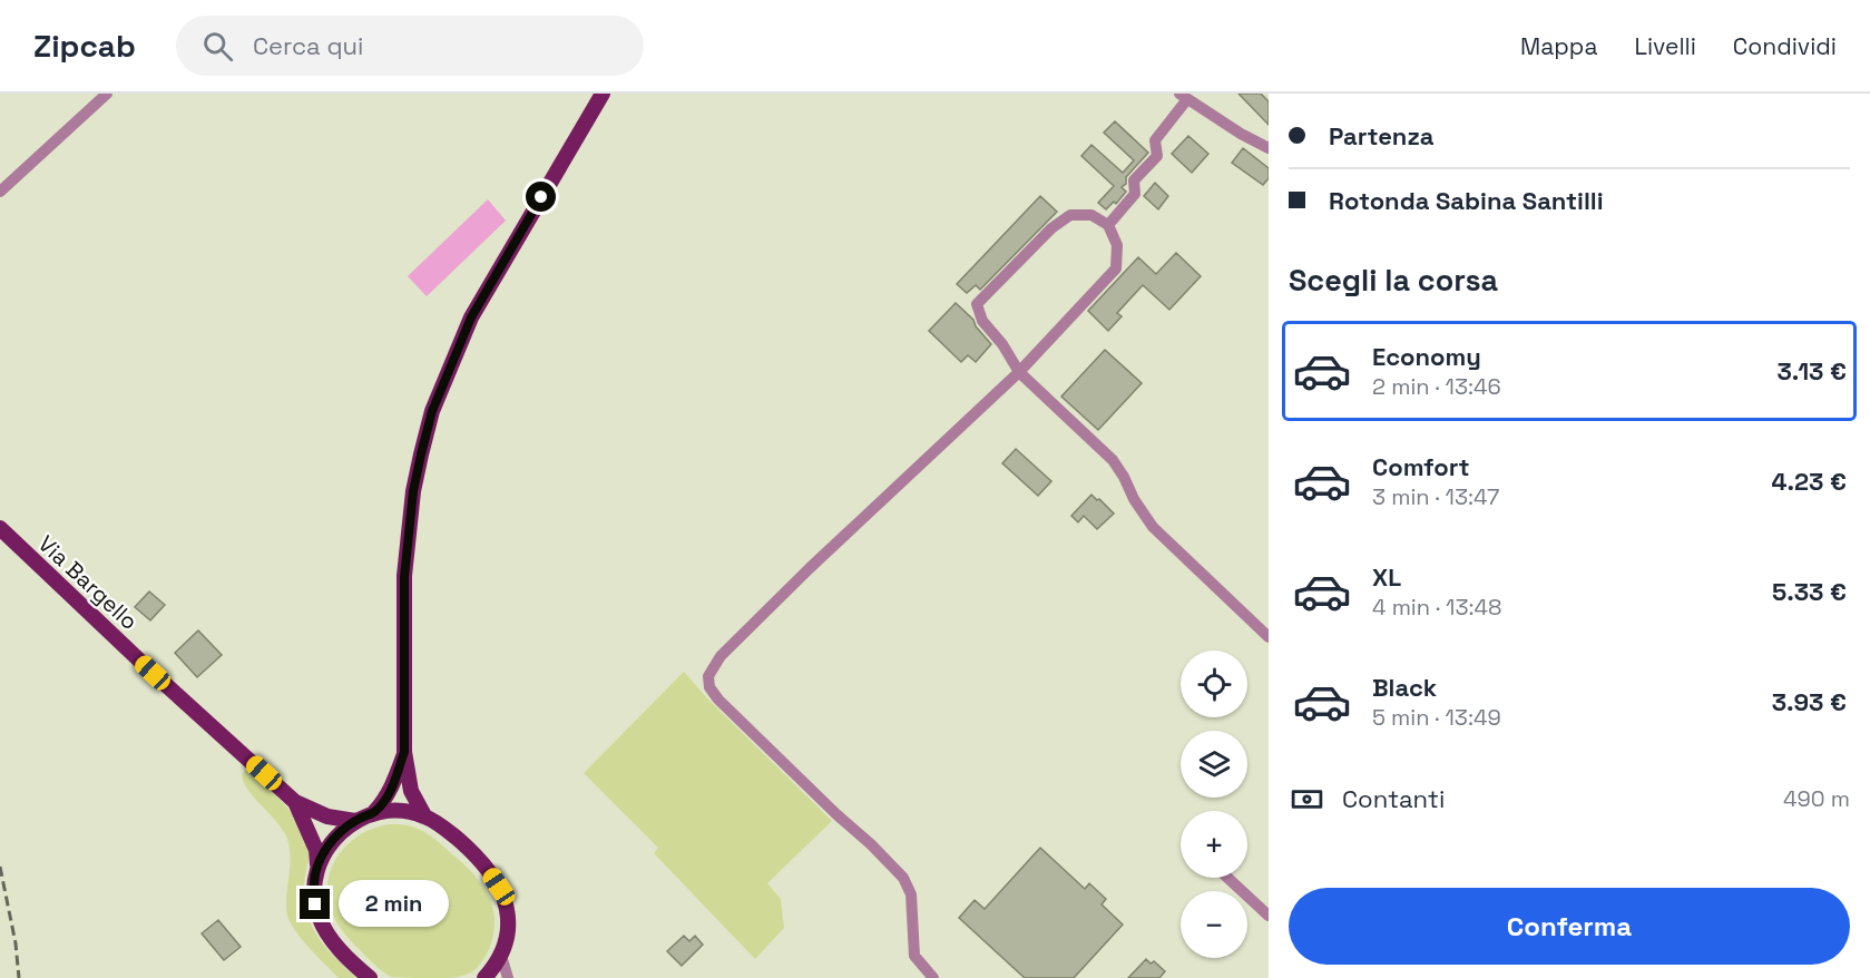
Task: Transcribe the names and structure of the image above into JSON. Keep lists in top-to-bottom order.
{
  "streets": {
    "main road": ["Via Bargello"]
  },
  "page": {
    "header": "Zipcab",
    "search": "Cerca qui",
    "nav": ["Mappa", "Livelli", "Condividi"],
    "banner": ["Partenza", "Rotonda Sabina Santilli"],
    "heading": "Scegli la corsa",
    "list": [
      {
        "name": "Economy",
        "note": "2 min · 13:46",
        "value": "3.13 €"
      },
      {
        "name": "Comfort",
        "note": "3 min · 13:47",
        "value": "4.23 €"
      },
      {
        "name": "XL",
        "note": "4 min · 13:48",
        "value": "5.33 €"
      },
      {
        "name": "Black",
        "note": "5 min · 13:49",
        "value": "3.93 €"
      }
    ],
    "map_buttons": ["+", "−"],
    "pay": ["Contanti", "490 m"],
    "buttons": "Conferma",
    "bubble": "2 min"
  }
}
